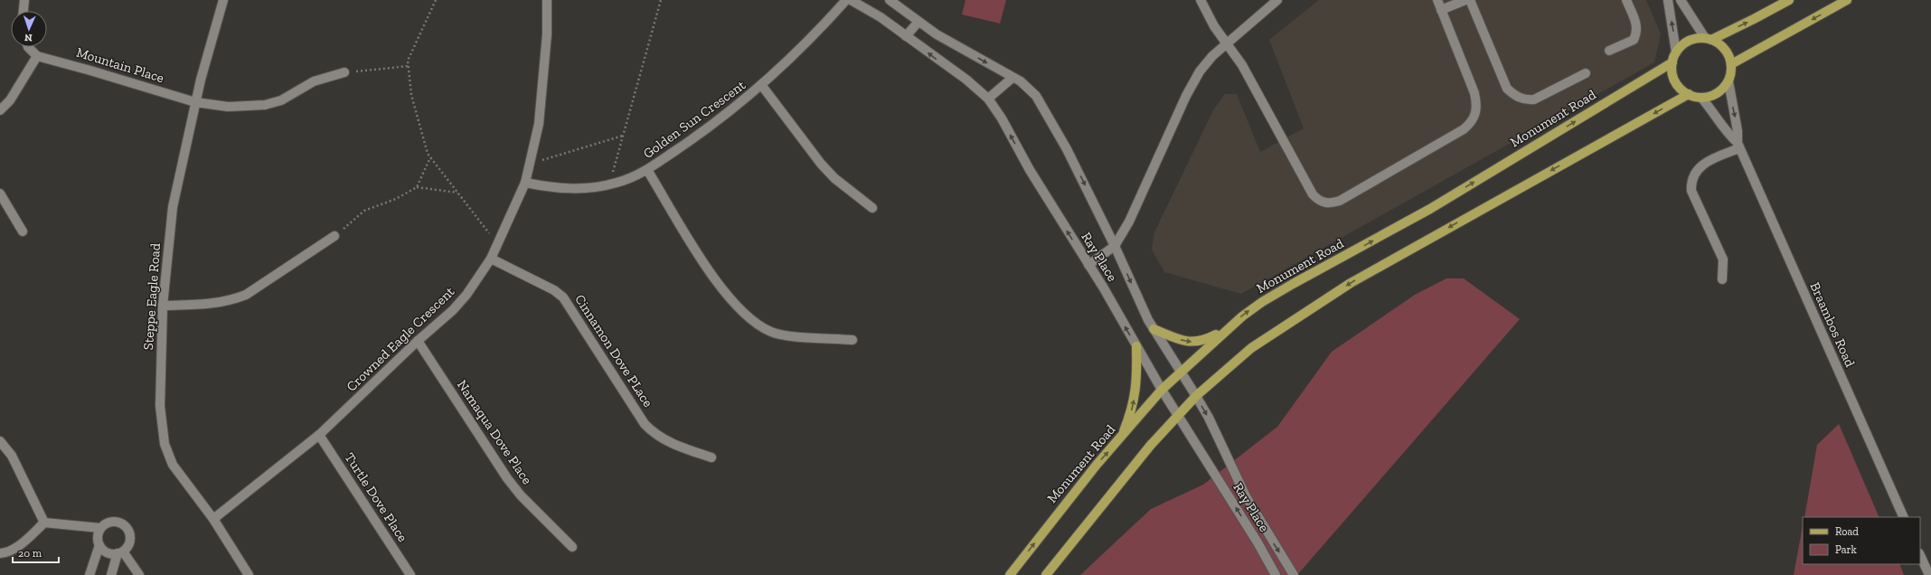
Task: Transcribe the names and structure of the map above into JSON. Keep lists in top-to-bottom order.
{
  "streets": {
    "main road": ["Monument Road"],
    "street": [
      "Mountain Place",
      "Golden Sun Crescent",
      "Ray Place",
      "Steppe Eagle Road",
      "Braambos Road",
      "Crowned Eagle Crescent",
      "Cinnamon Dove PLace",
      "Namaqua Dove Place",
      "Turtle Dove Place"
    ]
  },
  "crossings": [
    ["Mountain Place", "Steppe Eagle Road"],
    ["Monument Road", "Ray Place"],
    ["Monument Road", "Braambos Road"],
    ["Golden Sun Crescent", "Crowned Eagle Crescent"],
    ["Steppe Eagle Road", "Crowned Eagle Crescent"],
    ["Crowned Eagle Crescent", "Cinnamon Dove PLace"],
    ["Crowned Eagle Crescent", "Namaqua Dove Place"],
    ["Crowned Eagle Crescent", "Turtle Dove Place"]
  ],
  "legend": ["Road", "Park"],
  "scale_bar": "20 m",
  "north": "bottom"
}
